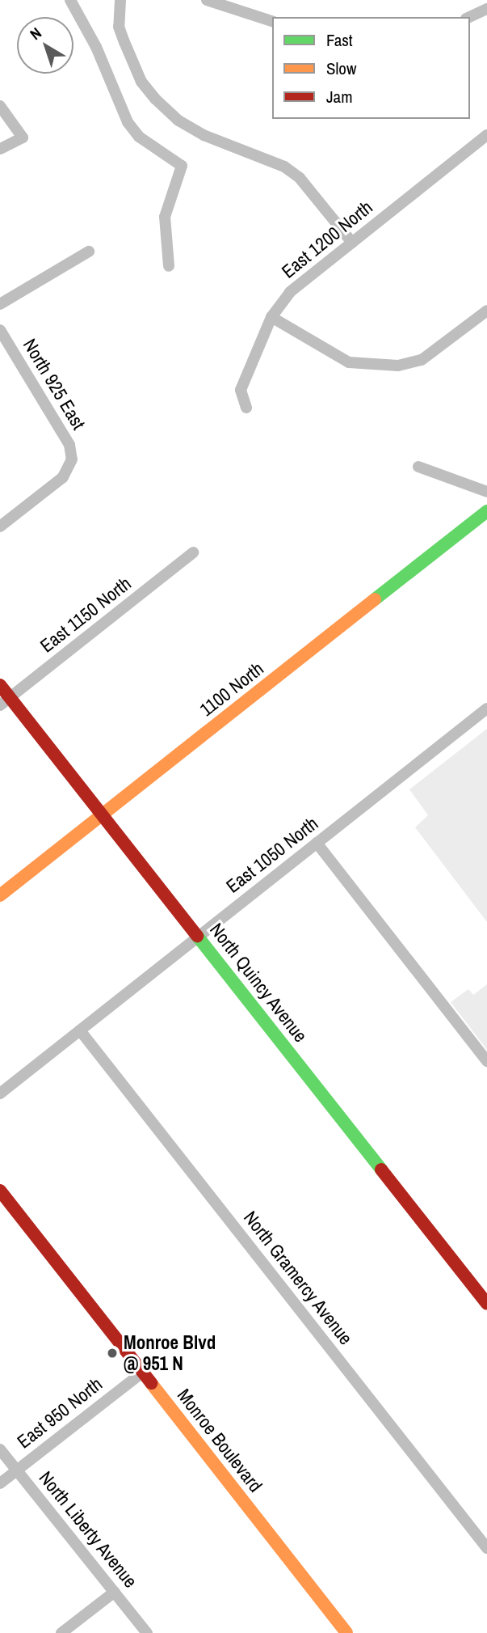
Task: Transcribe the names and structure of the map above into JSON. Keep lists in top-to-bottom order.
{
  "streets": {
    "street": [
      "East 1200 North",
      "North 925 East",
      "East 1150 North",
      "1100 North",
      "East 1050 North",
      "North Quincy Avenue",
      "North Gramercy Avenue",
      "East 950 North",
      "Monroe Boulevard",
      "North Liberty Avenue"
    ]
  },
  "crossings": [
    ["East 1150 North", "North Quincy Avenue"],
    ["1100 North", "North Quincy Avenue"],
    ["East 1050 North", "North Quincy Avenue"],
    ["East 1050 North", "North Gramercy Avenue"],
    ["East 950 North", "Monroe Boulevard"],
    ["East 950 North", "North Liberty Avenue"]
  ],
  "places": ["Monroe Blvd @ 951 N"],
  "legend": ["Fast", "Slow", "Jam"],
  "north": "top left"
}
